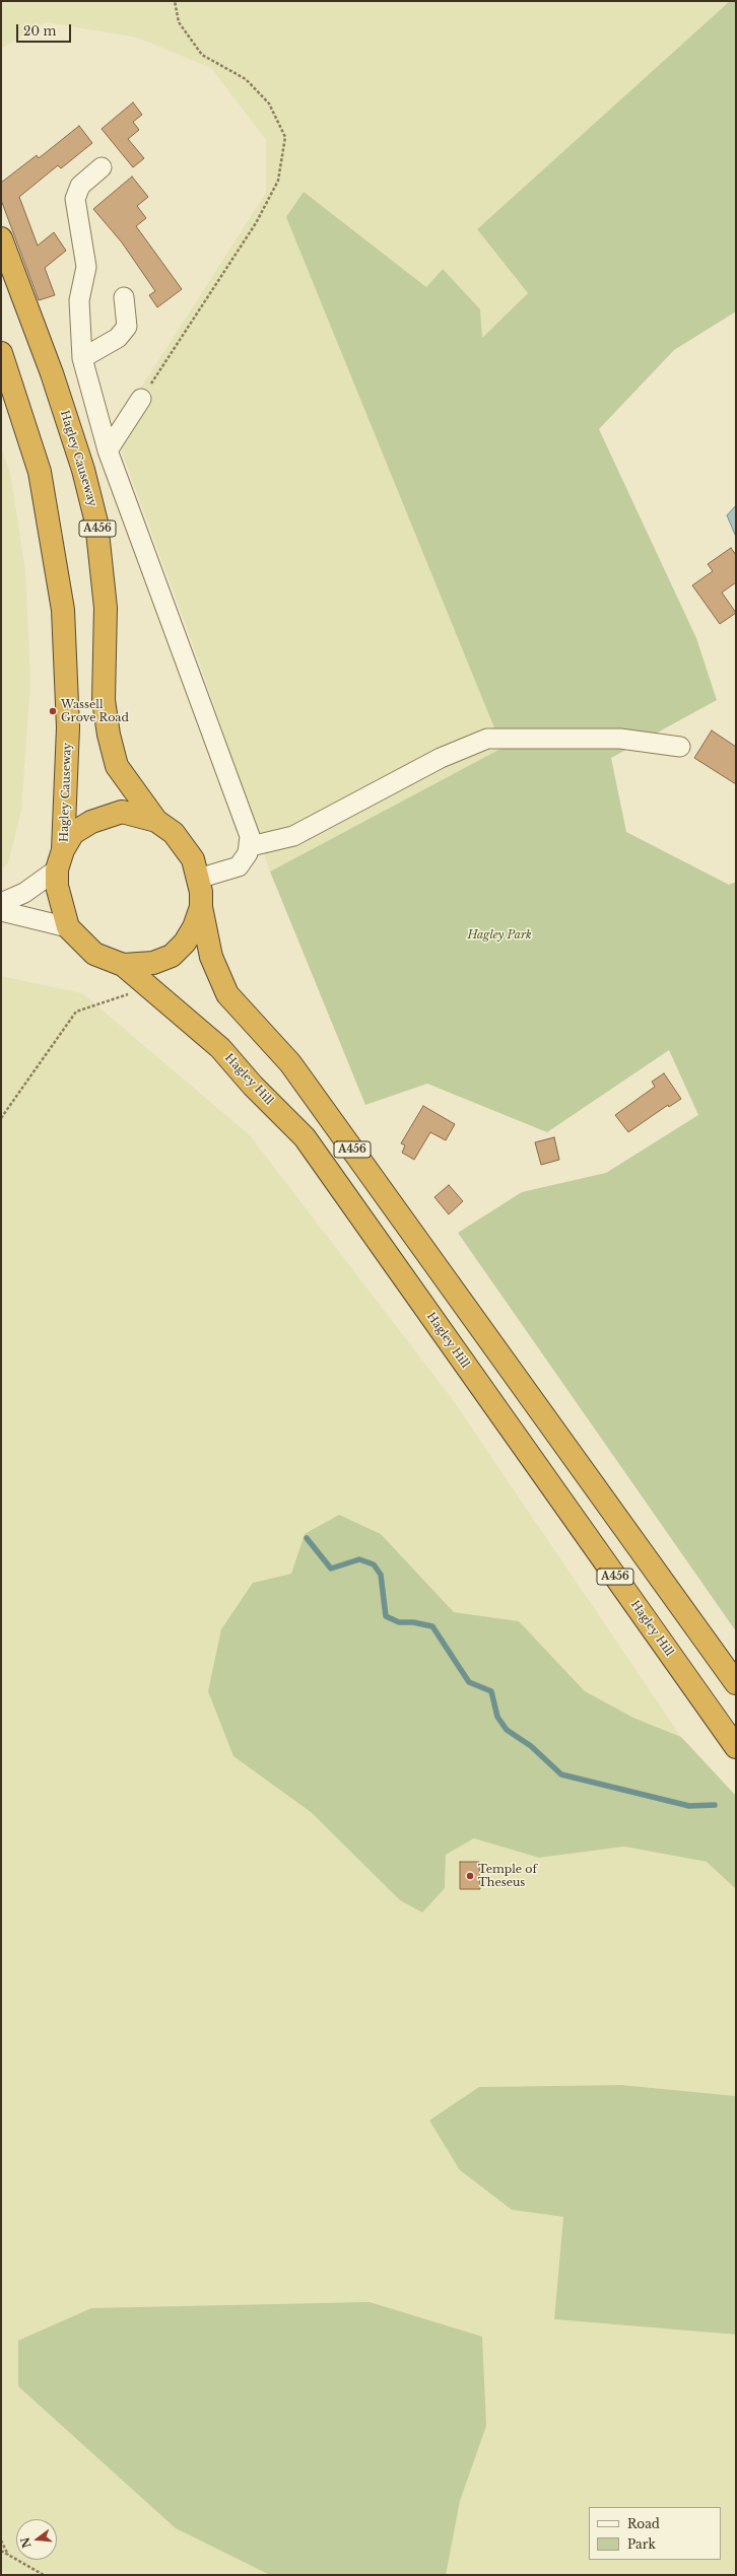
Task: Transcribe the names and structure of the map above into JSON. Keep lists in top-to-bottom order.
{
  "streets": {
    "highway": ["Hagley Causeway", "A456", "Hagley Hill"]
  },
  "parks": ["Hagley Park"],
  "places": ["Wassell Grove Road", "Temple of Theseus"],
  "legend": ["Road", "Park"],
  "scale_bar": "20 m",
  "north": "left"
}
